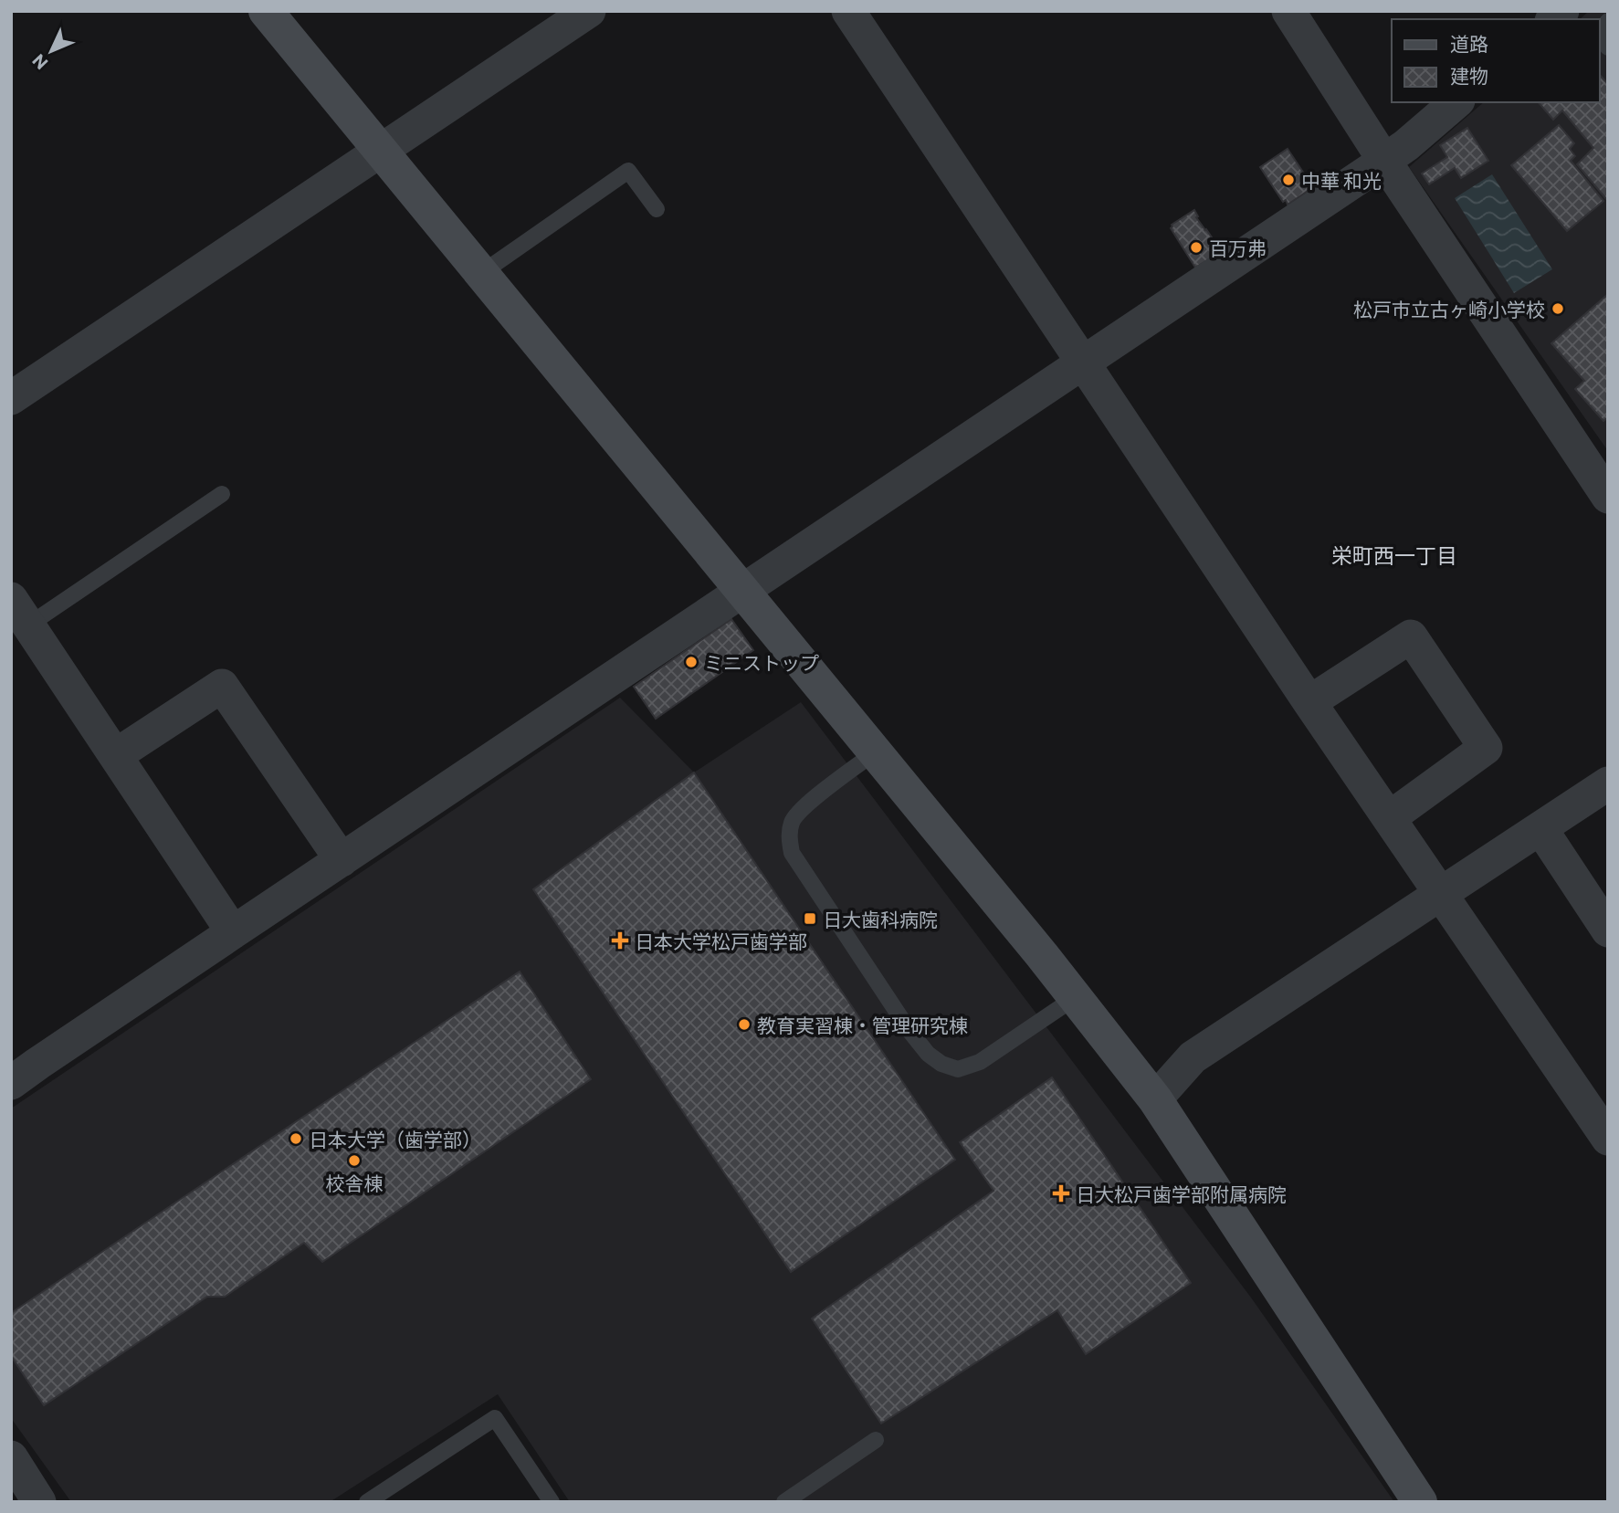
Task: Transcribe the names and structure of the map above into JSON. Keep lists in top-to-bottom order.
{
  "districts": ["栄町西一丁目"],
  "places": {
    "other": [
      "中華 和光",
      "百万弗",
      "松戸市立古ヶ崎小学校",
      "ミニストップ",
      "教育実習棟・管理研究棟",
      "日本大学（歯学部）",
      "校舎棟"
    ],
    "transit": ["日大歯科病院"],
    "health": ["日本大学松戸歯学部", "日大松戸歯学部附属病院"]
  },
  "legend": ["道路", "建物"],
  "north": "bottom left"
}
